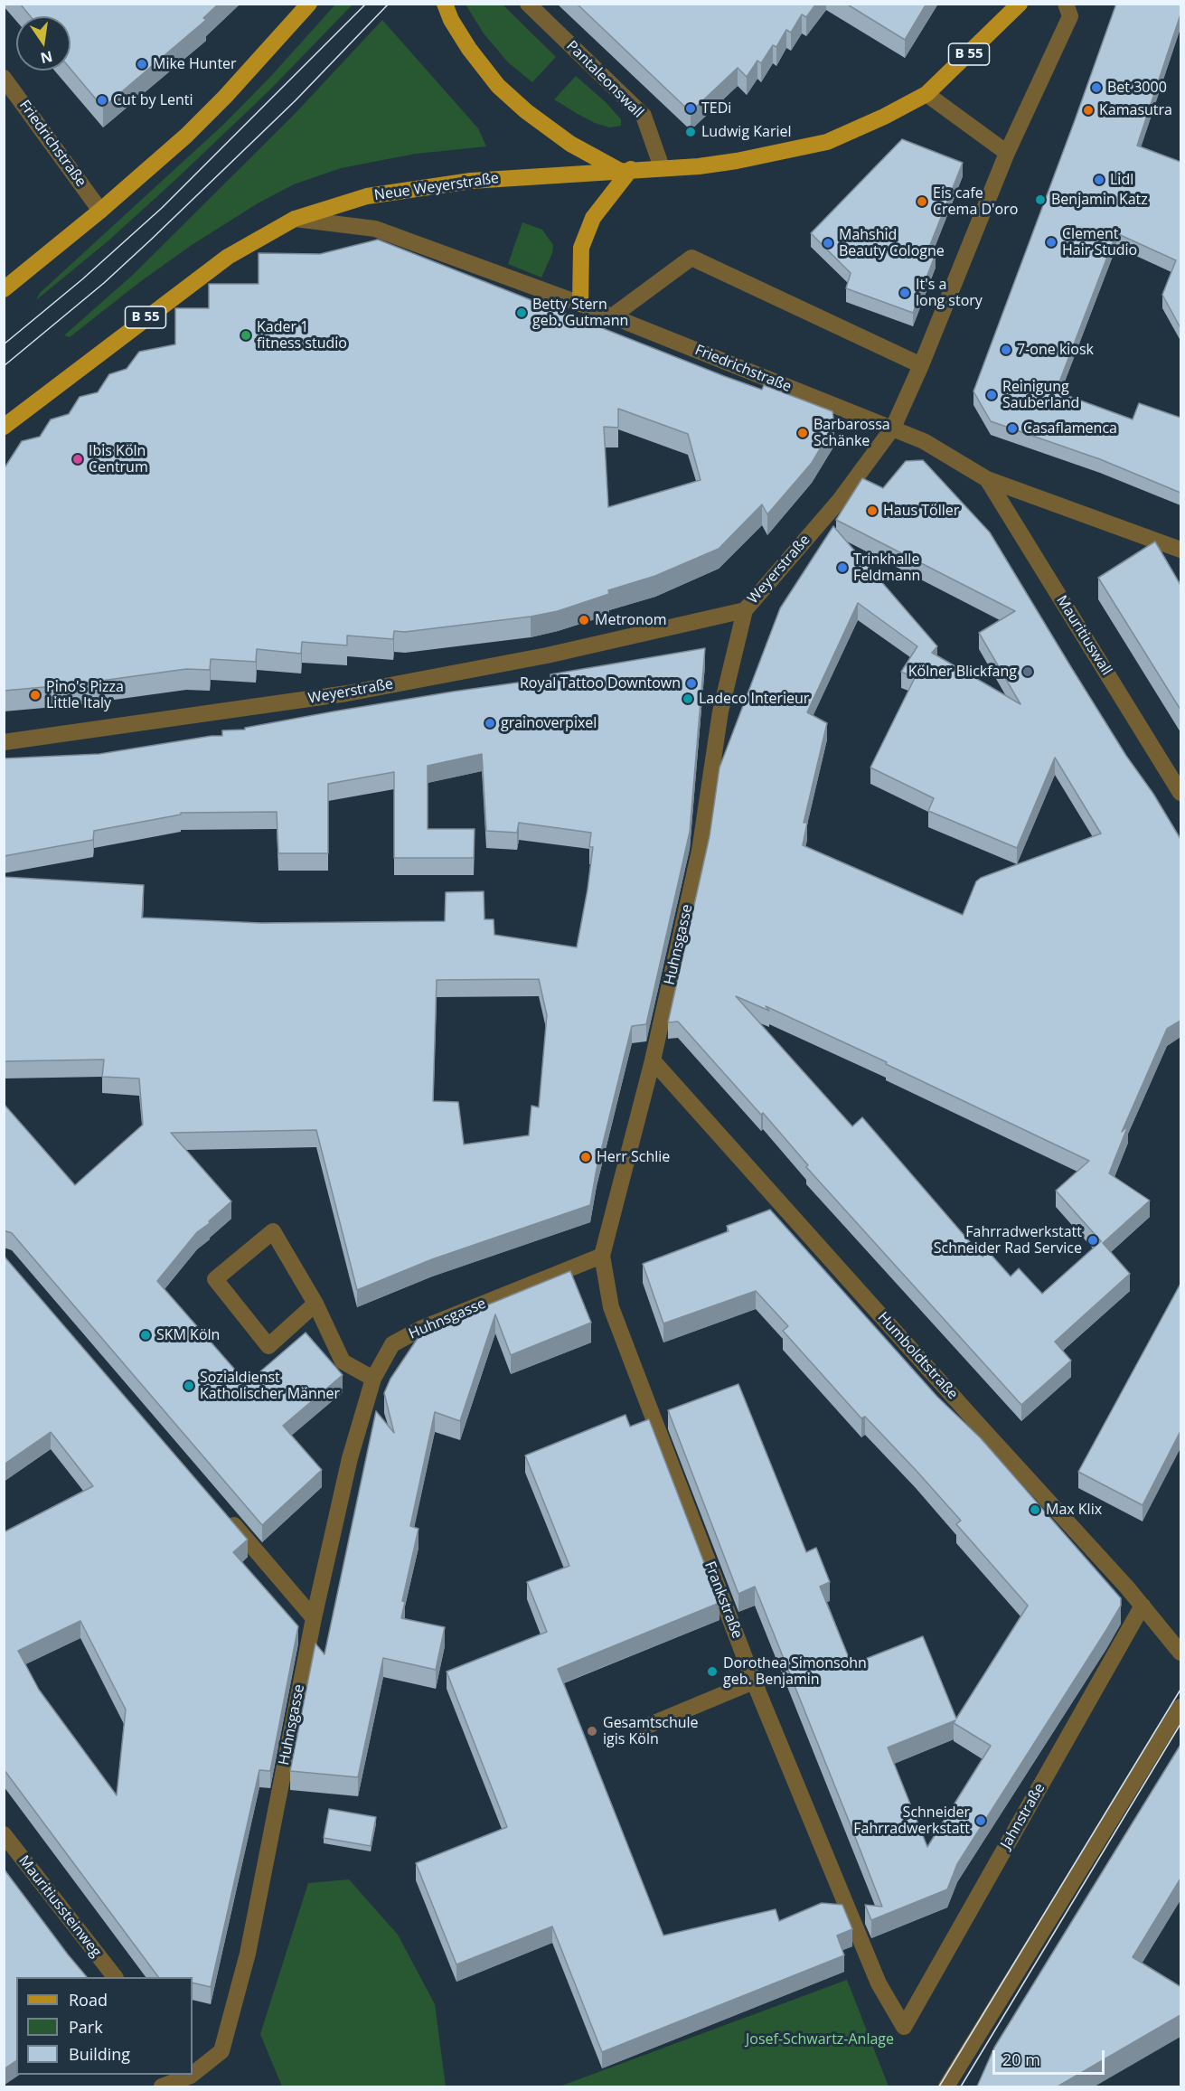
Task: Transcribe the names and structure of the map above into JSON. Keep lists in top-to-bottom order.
{
  "streets": {
    "main road": ["B 55", "Neue Weyerstraße"],
    "street": [
      "Pantaleonswall",
      "Friedrichstraße",
      "Weyerstraße",
      "Mauritiuswall",
      "Huhnsgasse",
      "Humboldtstraße",
      "Frankstraße",
      "Jahnstraße",
      "Mauritiussteinweg"
    ]
  },
  "crossings": [
    ["B 55", "Neue Weyerstraße"],
    ["Pantaleonswall", "Neue Weyerstraße"],
    ["Friedrichstraße", "Neue Weyerstraße"],
    ["Friedrichstraße", "Weyerstraße"],
    ["Friedrichstraße", "Mauritiuswall"],
    ["Weyerstraße", "Huhnsgasse"],
    ["Huhnsgasse", "Humboldtstraße"],
    ["Huhnsgasse", "Frankstraße"],
    ["Humboldtstraße", "Jahnstraße"],
    ["Frankstraße", "Jahnstraße"]
  ],
  "parks": ["Josef-Schwartz-Anlage"],
  "places": [
    "Mike Hunter",
    "Bet 3000",
    "Cut by Lenti",
    "TEDi",
    "Kamasutra",
    "Ludwig Kariel",
    "Lidl",
    "Benjamin Katz",
    "Eis cafe Crema D'oro",
    "Clement Hair Studio",
    "Mahshid Beauty Cologne",
    "It's a long story",
    "Betty Stern geb. Gutmann",
    "Kader 1 fitness studio",
    "7-one kiosk",
    "Reinigung Sauberland",
    "Casaflamenca",
    "Barbarossa Schänke",
    "Ibis Köln Centrum",
    "Haus Töller",
    "Trinkhalle Feldmann",
    "Metronom",
    "Kölner Blickfang",
    "Royal Tattoo Downtown",
    "Pino's Pizza Little Italy",
    "Ladeco Interieur",
    "grainoverpixel",
    "Herr Schlie",
    "Fahrradwerkstatt Schneider Rad Service",
    "SKM Köln",
    "Sozialdienst Katholischer Männer",
    "Max Klix",
    "Dorothea Simonsohn geb. Benjamin",
    "Gesamtschule igis Köln",
    "Schneider Fahrradwerkstatt"
  ],
  "legend": ["Road", "Park", "Building"],
  "scale_bar": "20 m",
  "north": "bottom"
}
